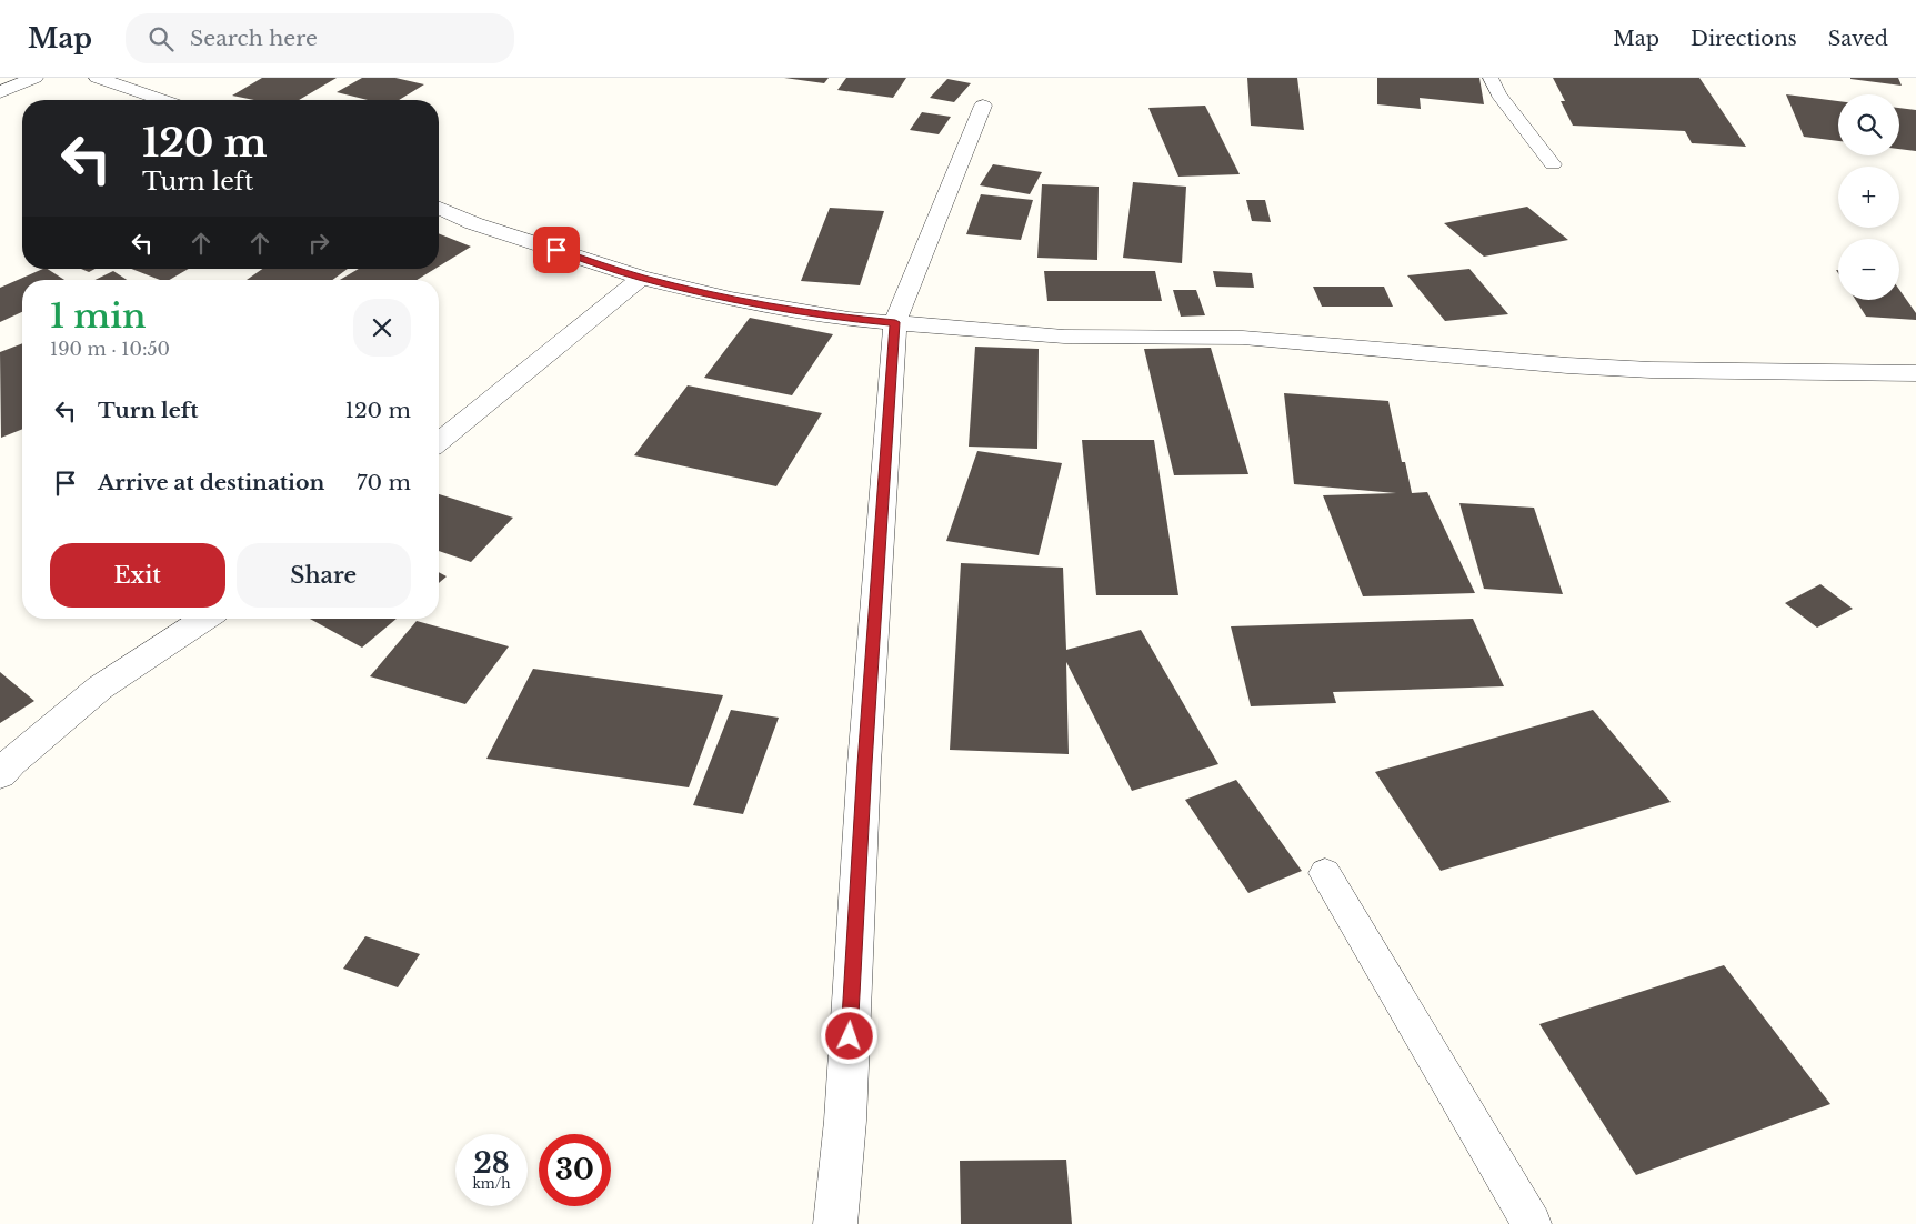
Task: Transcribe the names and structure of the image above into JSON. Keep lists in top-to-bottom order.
{
  "page": {
    "header": "Map",
    "search": "Search here",
    "nav": ["Map", "Directions", "Saved"],
    "map_buttons": ["+", "−"],
    "turn": ["120 m", "Turn left"],
    "heading": ["1 min", "190 m · 10:50"],
    "list": [
      {
        "name": "Turn left",
        "value": "120 m"
      },
      {
        "name": "Arrive at destination",
        "value": "70 m"
      }
    ],
    "buttons": ["Exit", "Share"],
    "speed": "28 km/h",
    "limit": "30"
  }
}
